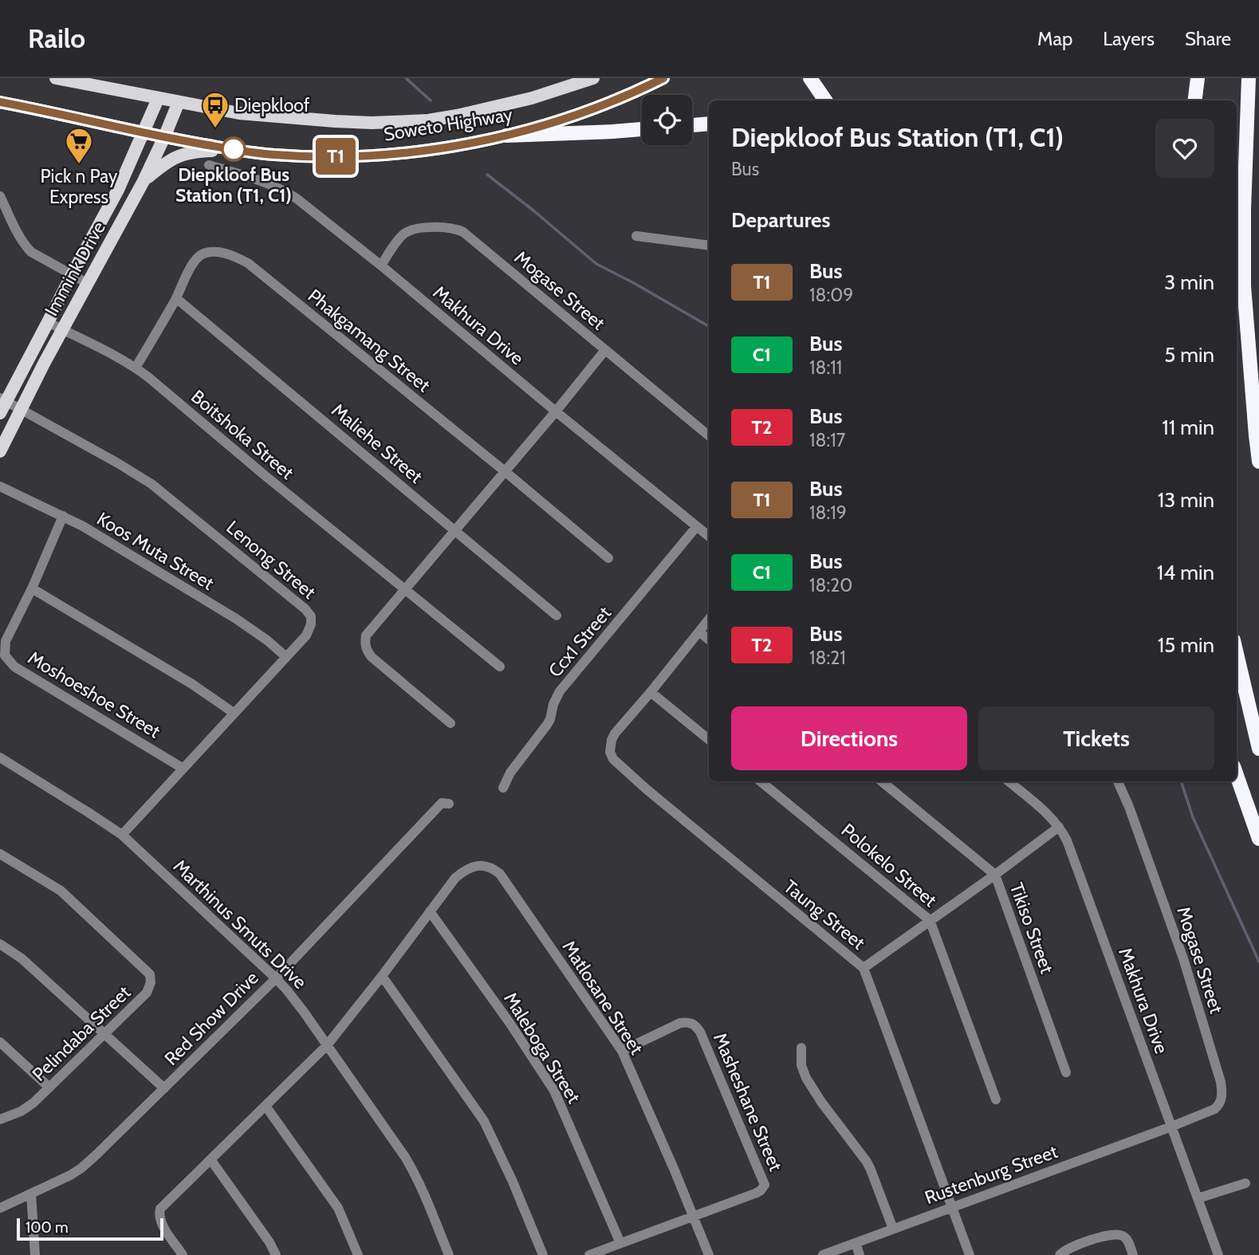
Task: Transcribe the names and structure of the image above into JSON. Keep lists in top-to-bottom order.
{
  "streets": {
    "main road": ["Soweto Highway", "Immink Drive"],
    "street": [
      "Mogase Street",
      "Makhura Drive",
      "Phakgamang Street",
      "Boitshoka Street",
      "Maliehe Street",
      "Koos Muta Street",
      "Lenong Street",
      "Ccx1 Street",
      "Moshoeshoe Street",
      "Polokelo Street",
      "Taung Street",
      "Marthinus Smuts Drive",
      "Tikiso Street",
      "Matlosane Street",
      "Red Show Drive",
      "Pelindaba Street",
      "Maleboga Street",
      "Masheshane Street",
      "Rustenburg Street"
    ]
  },
  "crossings": [
    ["Soweto Highway", "Immink Drive"],
    ["Immink Drive", "Boitshoka Street"],
    ["Immink Drive", "Lenong Street"],
    ["Mogase Street", "Makhura Drive"],
    ["Mogase Street", "Rustenburg Street"],
    ["Makhura Drive", "Ccx1 Street"],
    ["Makhura Drive", "Rustenburg Street"],
    ["Phakgamang Street", "Boitshoka Street"],
    ["Phakgamang Street", "Maliehe Street"],
    ["Koos Muta Street", "Lenong Street"],
    ["Koos Muta Street", "Moshoeshoe Street"],
    ["Lenong Street", "Moshoeshoe Street"],
    ["Lenong Street", "Marthinus Smuts Drive"],
    ["Taung Street", "Rustenburg Street"],
    ["Marthinus Smuts Drive", "Red Show Drive"],
    ["Matlosane Street", "Maleboga Street"],
    ["Matlosane Street", "Masheshane Street"],
    ["Maleboga Street", "Masheshane Street"]
  ],
  "places": {
    "bus stop": ["Diepkloof"],
    "other": ["Diepkloof Bus Station (T1, C1)"],
    "supermarket": ["Pick n Pay Express"]
  },
  "lines": ["bus line T1"],
  "scale_bar": "100 m",
  "page": {
    "header": "Railo",
    "nav": ["Map", "Layers", "Share"],
    "on_map": "T1",
    "heading": [
      ["Diepkloof Bus Station (T1, C1)", "Bus"],
      "Departures"
    ],
    "list": [
      {
        "mark": "T1",
        "name": "Bus",
        "note": "18:09",
        "value": "3 min"
      },
      {
        "mark": "C1",
        "name": "Bus",
        "note": "18:11",
        "value": "5 min"
      },
      {
        "mark": "T2",
        "name": "Bus",
        "note": "18:17",
        "value": "11 min"
      },
      {
        "mark": "T1",
        "name": "Bus",
        "note": "18:19",
        "value": "13 min"
      },
      {
        "mark": "C1",
        "name": "Bus",
        "note": "18:20",
        "value": "14 min"
      },
      {
        "mark": "T2",
        "name": "Bus",
        "note": "18:21",
        "value": "15 min"
      }
    ],
    "buttons": ["Directions", "Tickets"],
    "scale": "100 m"
  }
}
